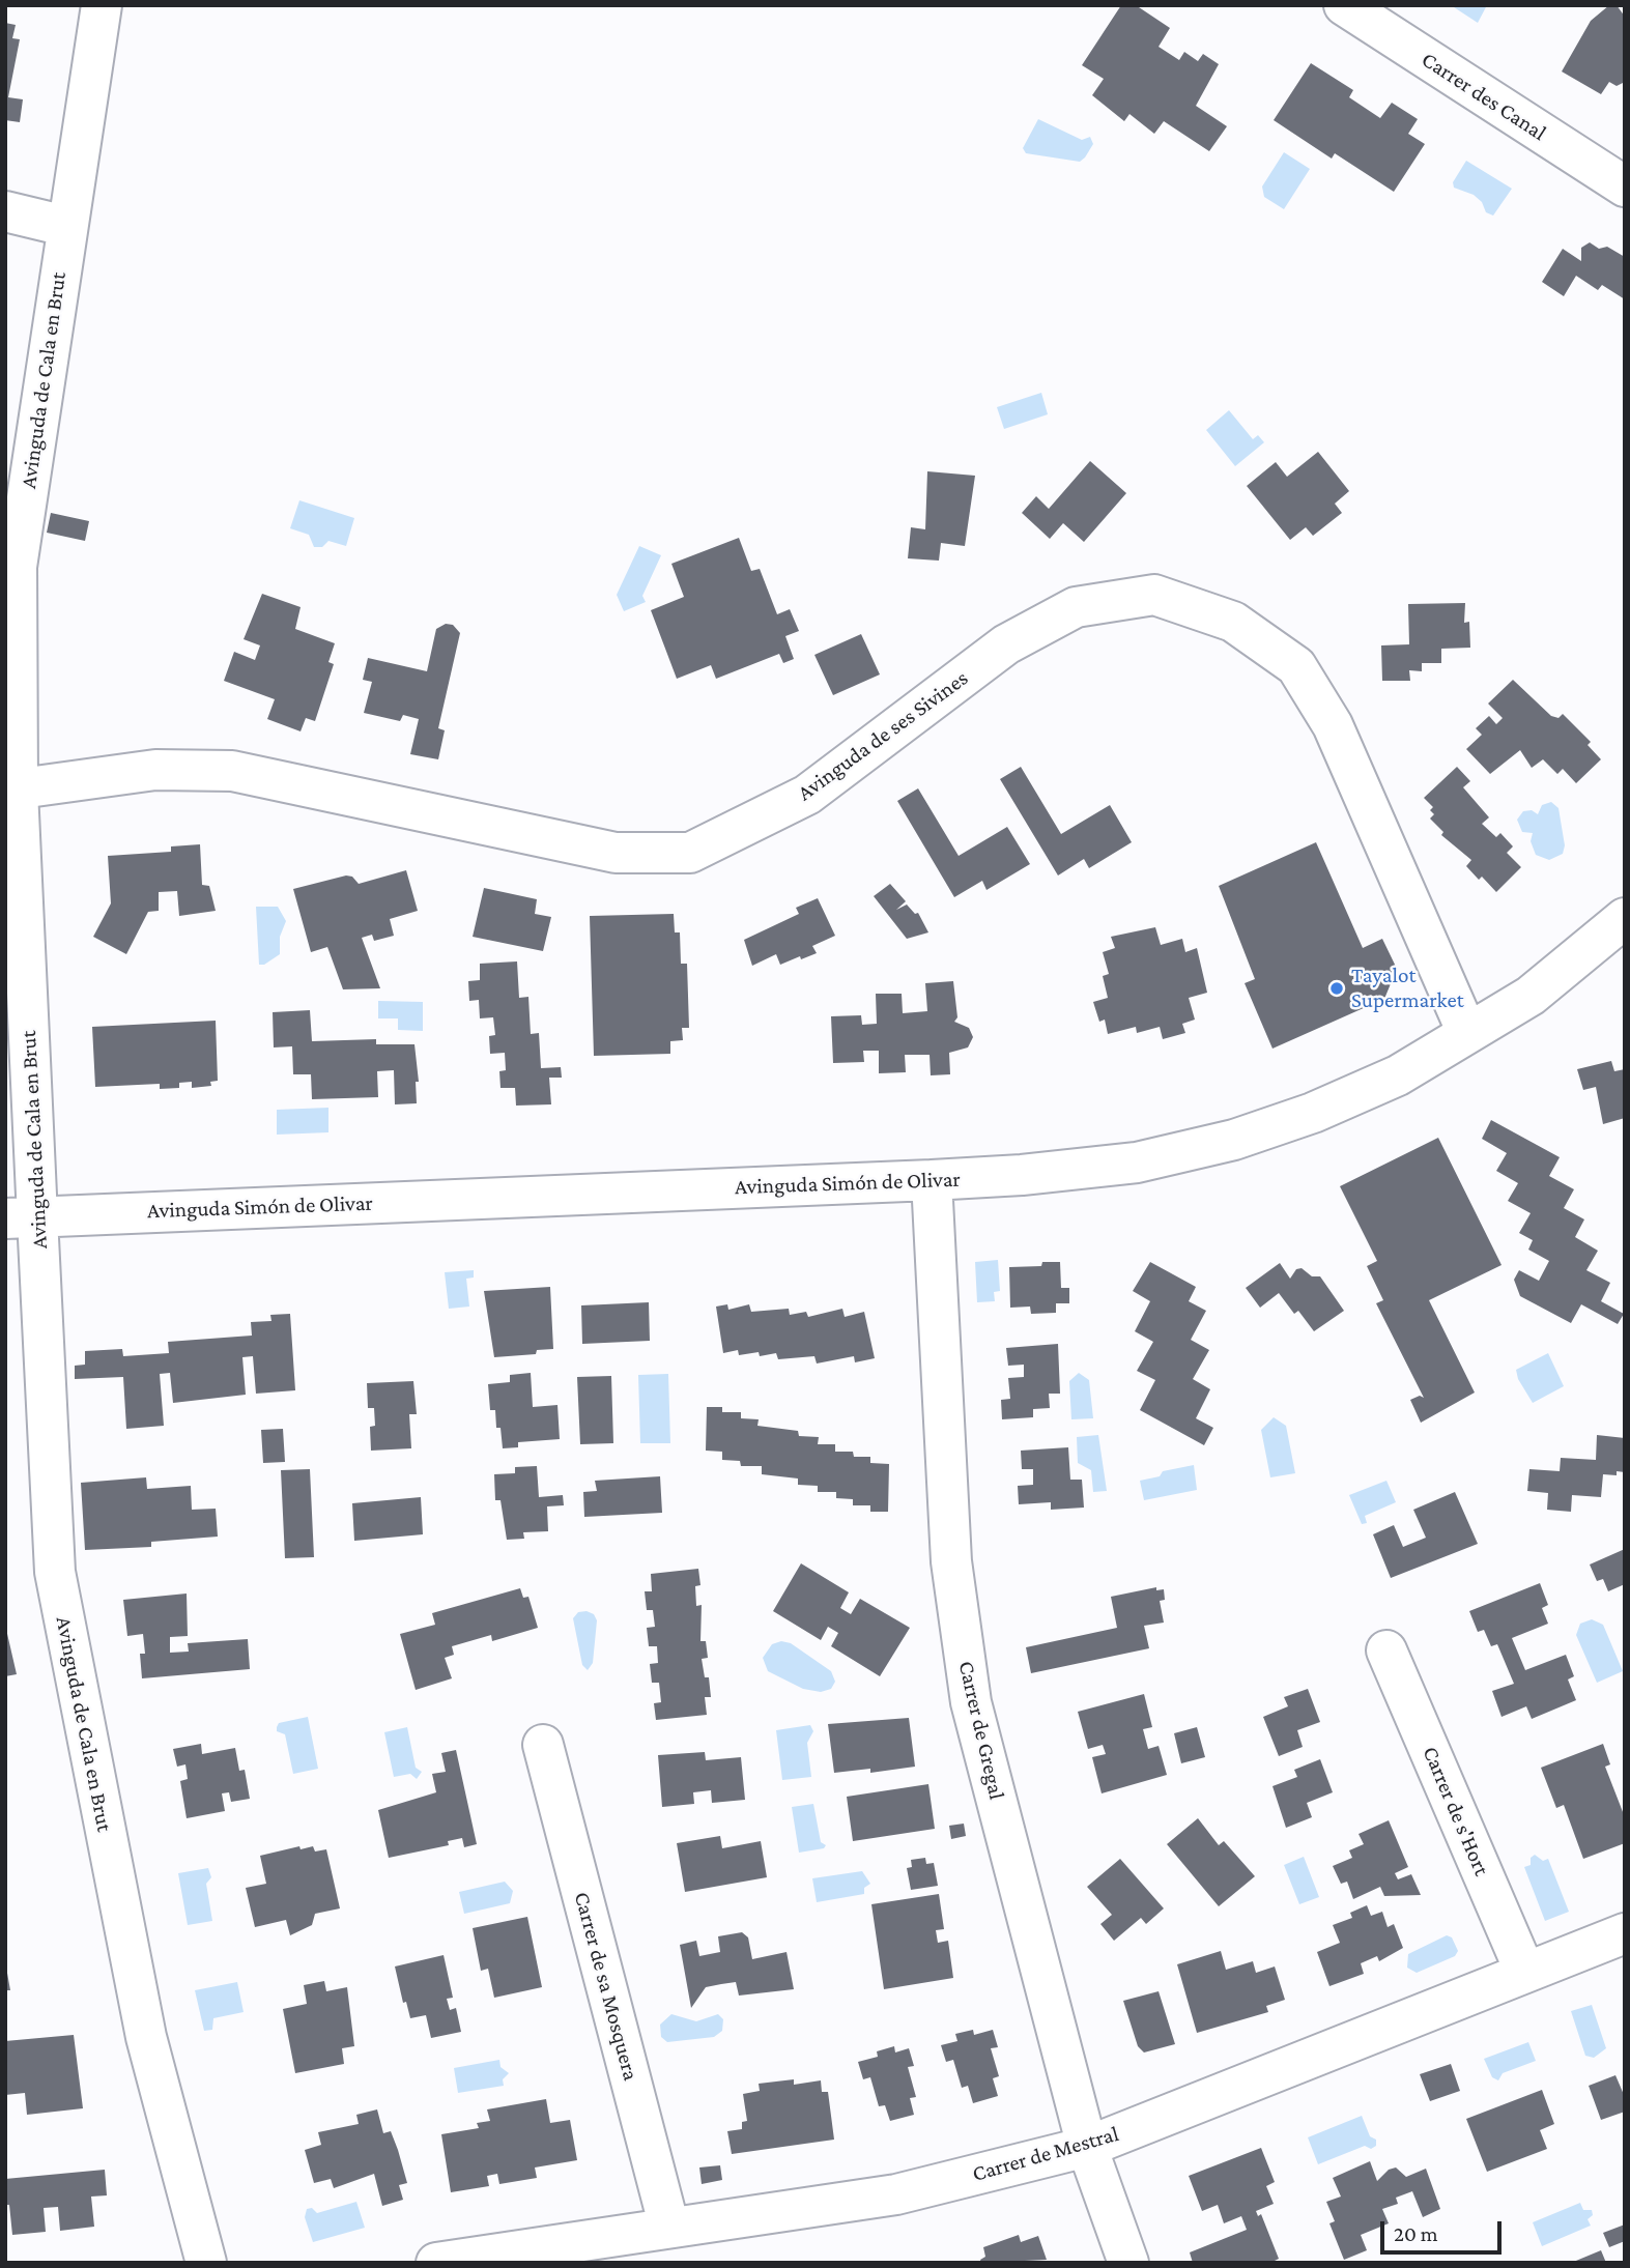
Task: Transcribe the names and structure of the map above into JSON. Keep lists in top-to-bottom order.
{
  "streets": {
    "street": [
      "Carrer des Canal",
      "Avinguda de Cala en Brut",
      "Avinguda de ses Sivines",
      "Avinguda Simón de Olivar",
      "Carrer de Gregal",
      "Carrer de s'Hort",
      "Carrer de sa Mosquera",
      "Carrer de Mestral"
    ]
  },
  "crossings": [
    ["Avinguda de Cala en Brut", "Avinguda de ses Sivines"],
    ["Avinguda de Cala en Brut", "Avinguda Simón de Olivar"],
    ["Avinguda de ses Sivines", "Avinguda Simón de Olivar"],
    ["Avinguda Simón de Olivar", "Carrer de Gregal"],
    ["Carrer de Gregal", "Carrer de Mestral"],
    ["Carrer de s'Hort", "Carrer de Mestral"],
    ["Carrer de sa Mosquera", "Carrer de Mestral"]
  ],
  "places": ["Tayalot Supermarket"],
  "scale_bar": "20 m"
}
